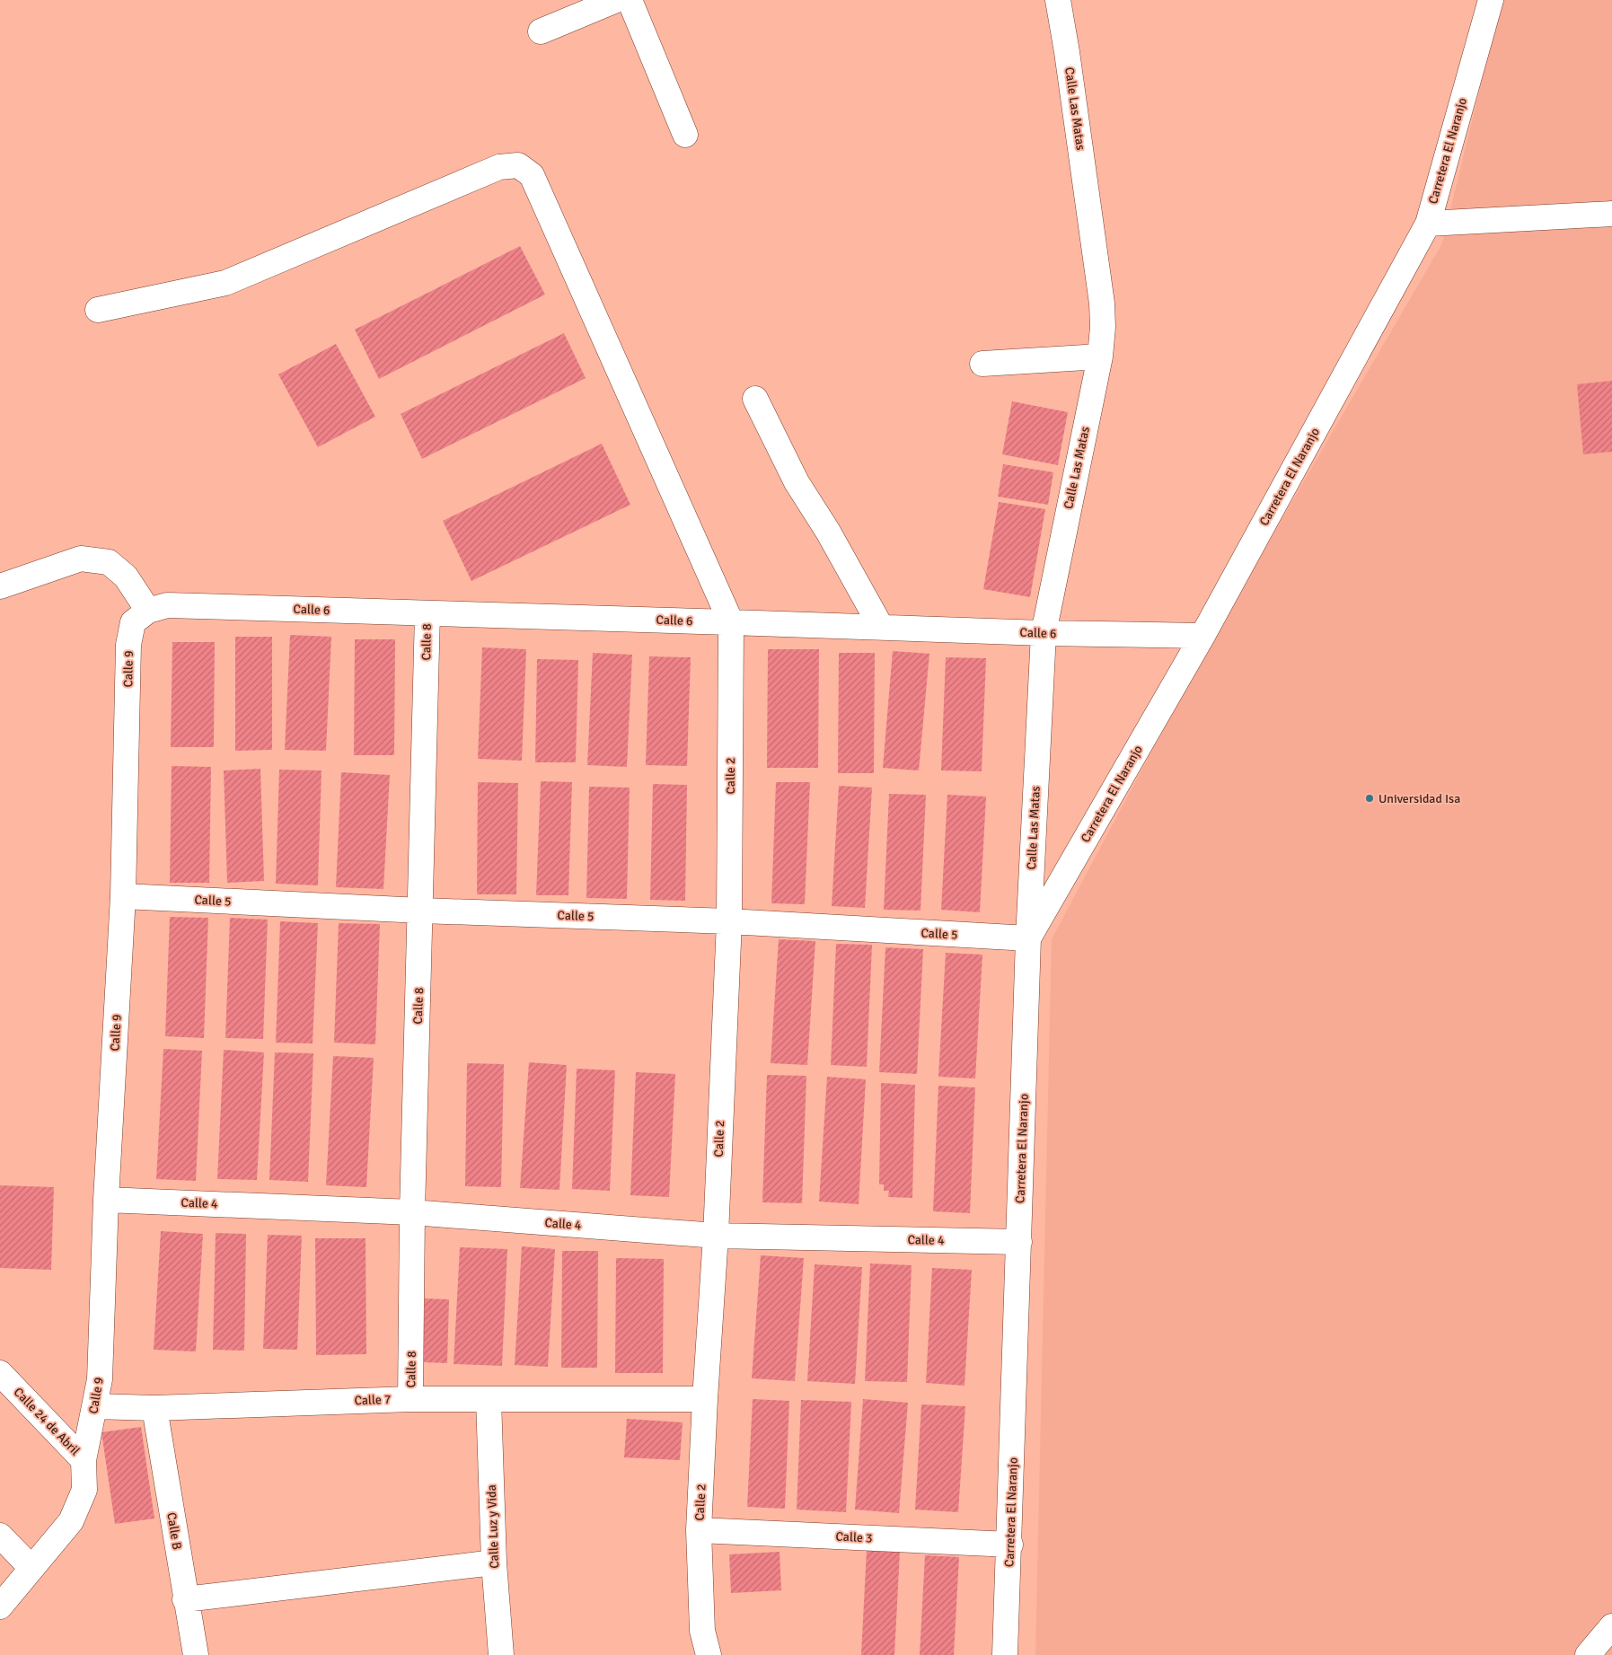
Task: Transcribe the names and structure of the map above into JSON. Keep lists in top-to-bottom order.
{
  "streets": {
    "street": [
      "Calle Las Matas",
      "Carretera El Naranjo",
      "Calle 6",
      "Calle 8",
      "Calle 9",
      "Calle 2",
      "Calle 5",
      "Calle 4",
      "Calle 7",
      "Calle 24 de Abril",
      "Calle Luz y Vida",
      "Calle B",
      "Calle 3"
    ]
  },
  "crossings": [
    ["Calle Las Matas", "Carretera El Naranjo"],
    ["Calle Las Matas", "Calle 6"],
    ["Calle Las Matas", "Calle 5"],
    ["Carretera El Naranjo", "Calle 6"],
    ["Carretera El Naranjo", "Calle 5"],
    ["Carretera El Naranjo", "Calle 4"],
    ["Carretera El Naranjo", "Calle 3"],
    ["Calle 6", "Calle 8"],
    ["Calle 6", "Calle 9"],
    ["Calle 6", "Calle 2"],
    ["Calle 8", "Calle 5"],
    ["Calle 8", "Calle 4"],
    ["Calle 8", "Calle 7"],
    ["Calle 9", "Calle 5"],
    ["Calle 9", "Calle 4"],
    ["Calle 9", "Calle 7"],
    ["Calle 9", "Calle 24 de Abril"],
    ["Calle 2", "Calle 5"],
    ["Calle 2", "Calle 4"],
    ["Calle 2", "Calle 7"],
    ["Calle 2", "Calle 3"],
    ["Calle 7", "Calle Luz y Vida"],
    ["Calle 7", "Calle B"]
  ],
  "places": ["Universidad Isa"]
}
